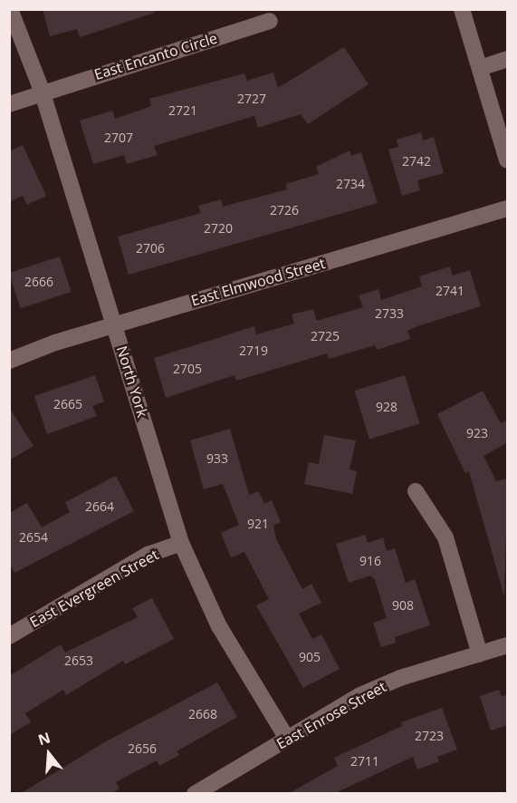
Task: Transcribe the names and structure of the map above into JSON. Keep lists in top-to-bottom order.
{
  "streets": {
    "street": [
      "East Encanto Circle",
      "East Elmwood Street",
      "North York",
      "East Evergreen Street",
      "East Enrose Street"
    ]
  },
  "crossings": [
    ["East Encanto Circle", "North York"],
    ["East Elmwood Street", "North York"],
    ["North York", "East Evergreen Street"],
    ["North York", "East Enrose Street"]
  ],
  "house_numbers": [
    "2727",
    "2721",
    "2707",
    "2742",
    "2734",
    "2726",
    "2720",
    "2706",
    "2666",
    "2741",
    "2733",
    "2725",
    "2719",
    "2705",
    "2665",
    "928",
    "923",
    "933",
    "2664",
    "921",
    "2654",
    "916",
    "908",
    "905",
    "2653",
    "2668",
    "2723",
    "2656",
    "2711"
  ],
  "north": "top"
}
